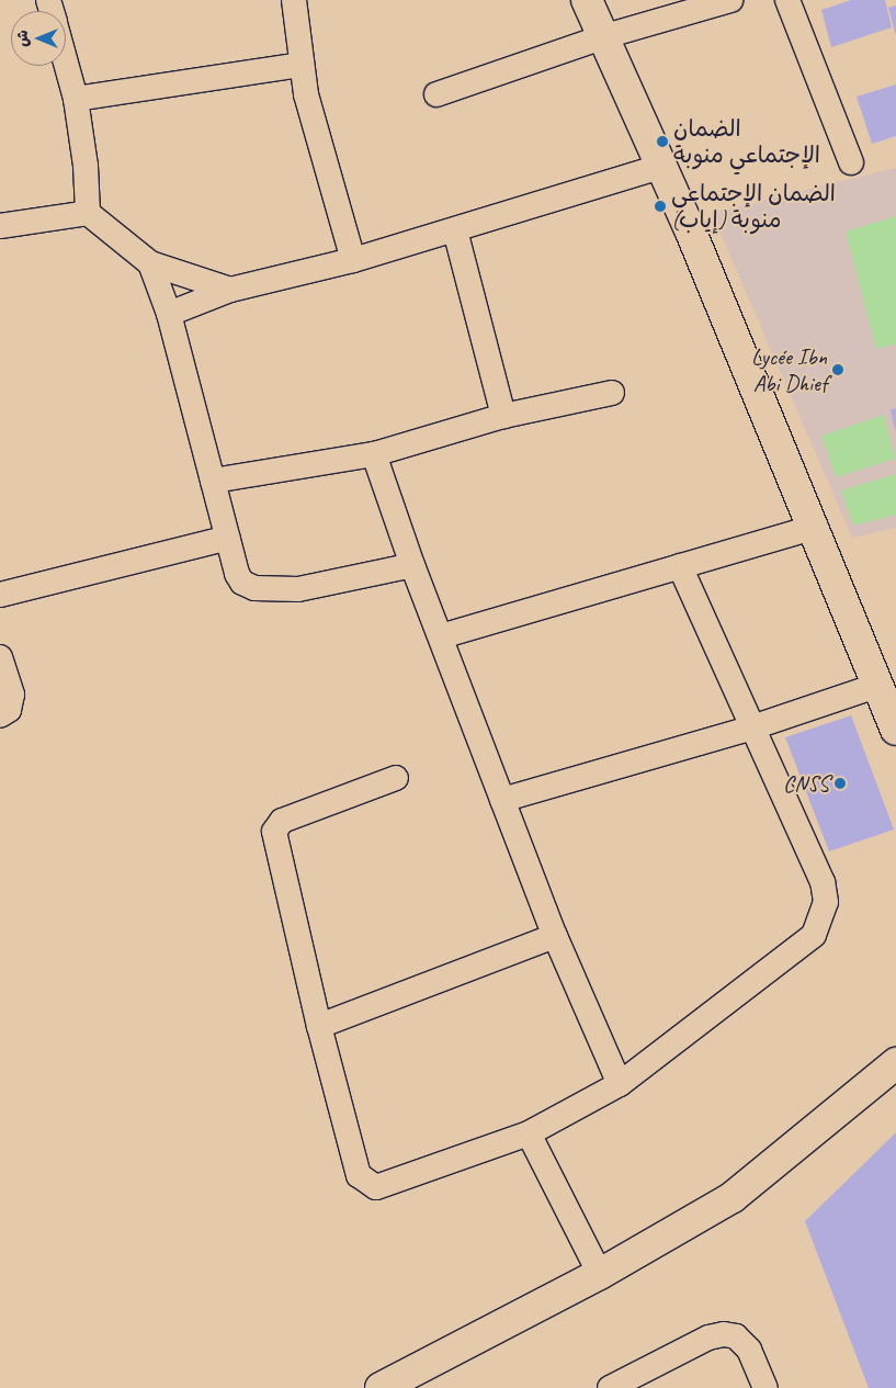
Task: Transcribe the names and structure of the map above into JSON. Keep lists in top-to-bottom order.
{
  "places": [
    "الضمان الإجتماعي منوبة",
    "الضمان الإجتماعي منوبة (إياب)",
    "Lycée Ibn Abi Dhief",
    "CNSS"
  ],
  "north": "left"
}
